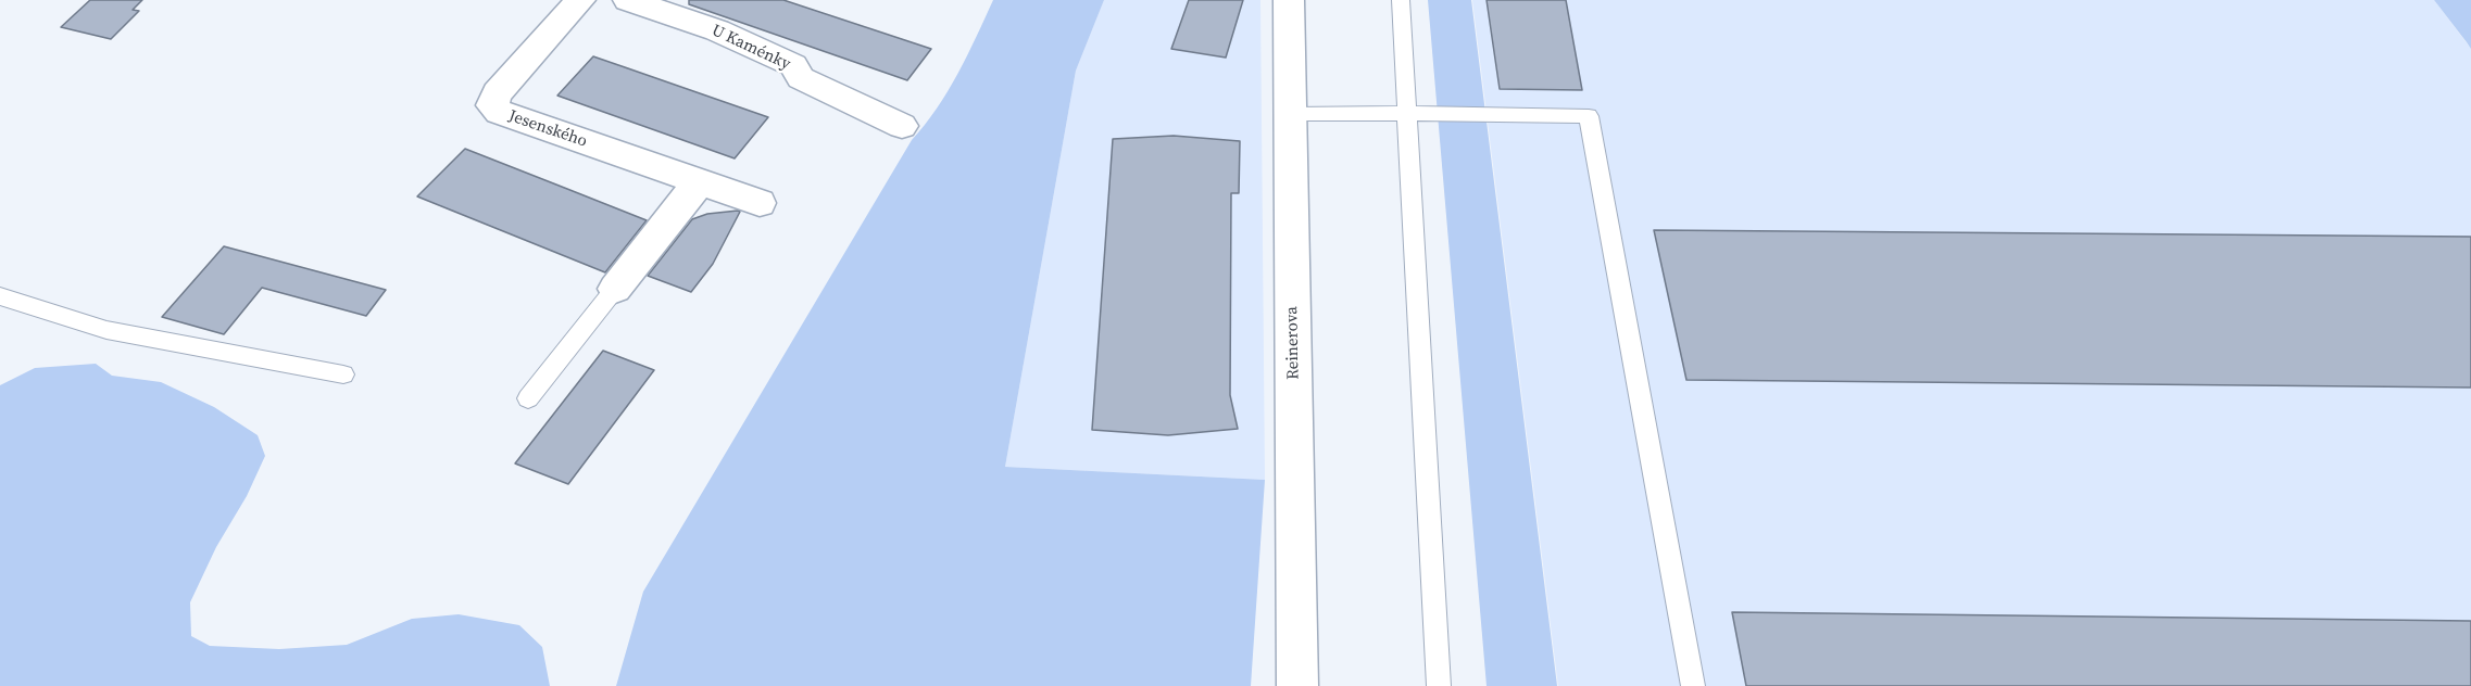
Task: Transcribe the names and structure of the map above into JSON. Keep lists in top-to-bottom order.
{
  "streets": {
    "street": ["U Kaménky", "Jesenského", "Reinerova"]
  }
}
